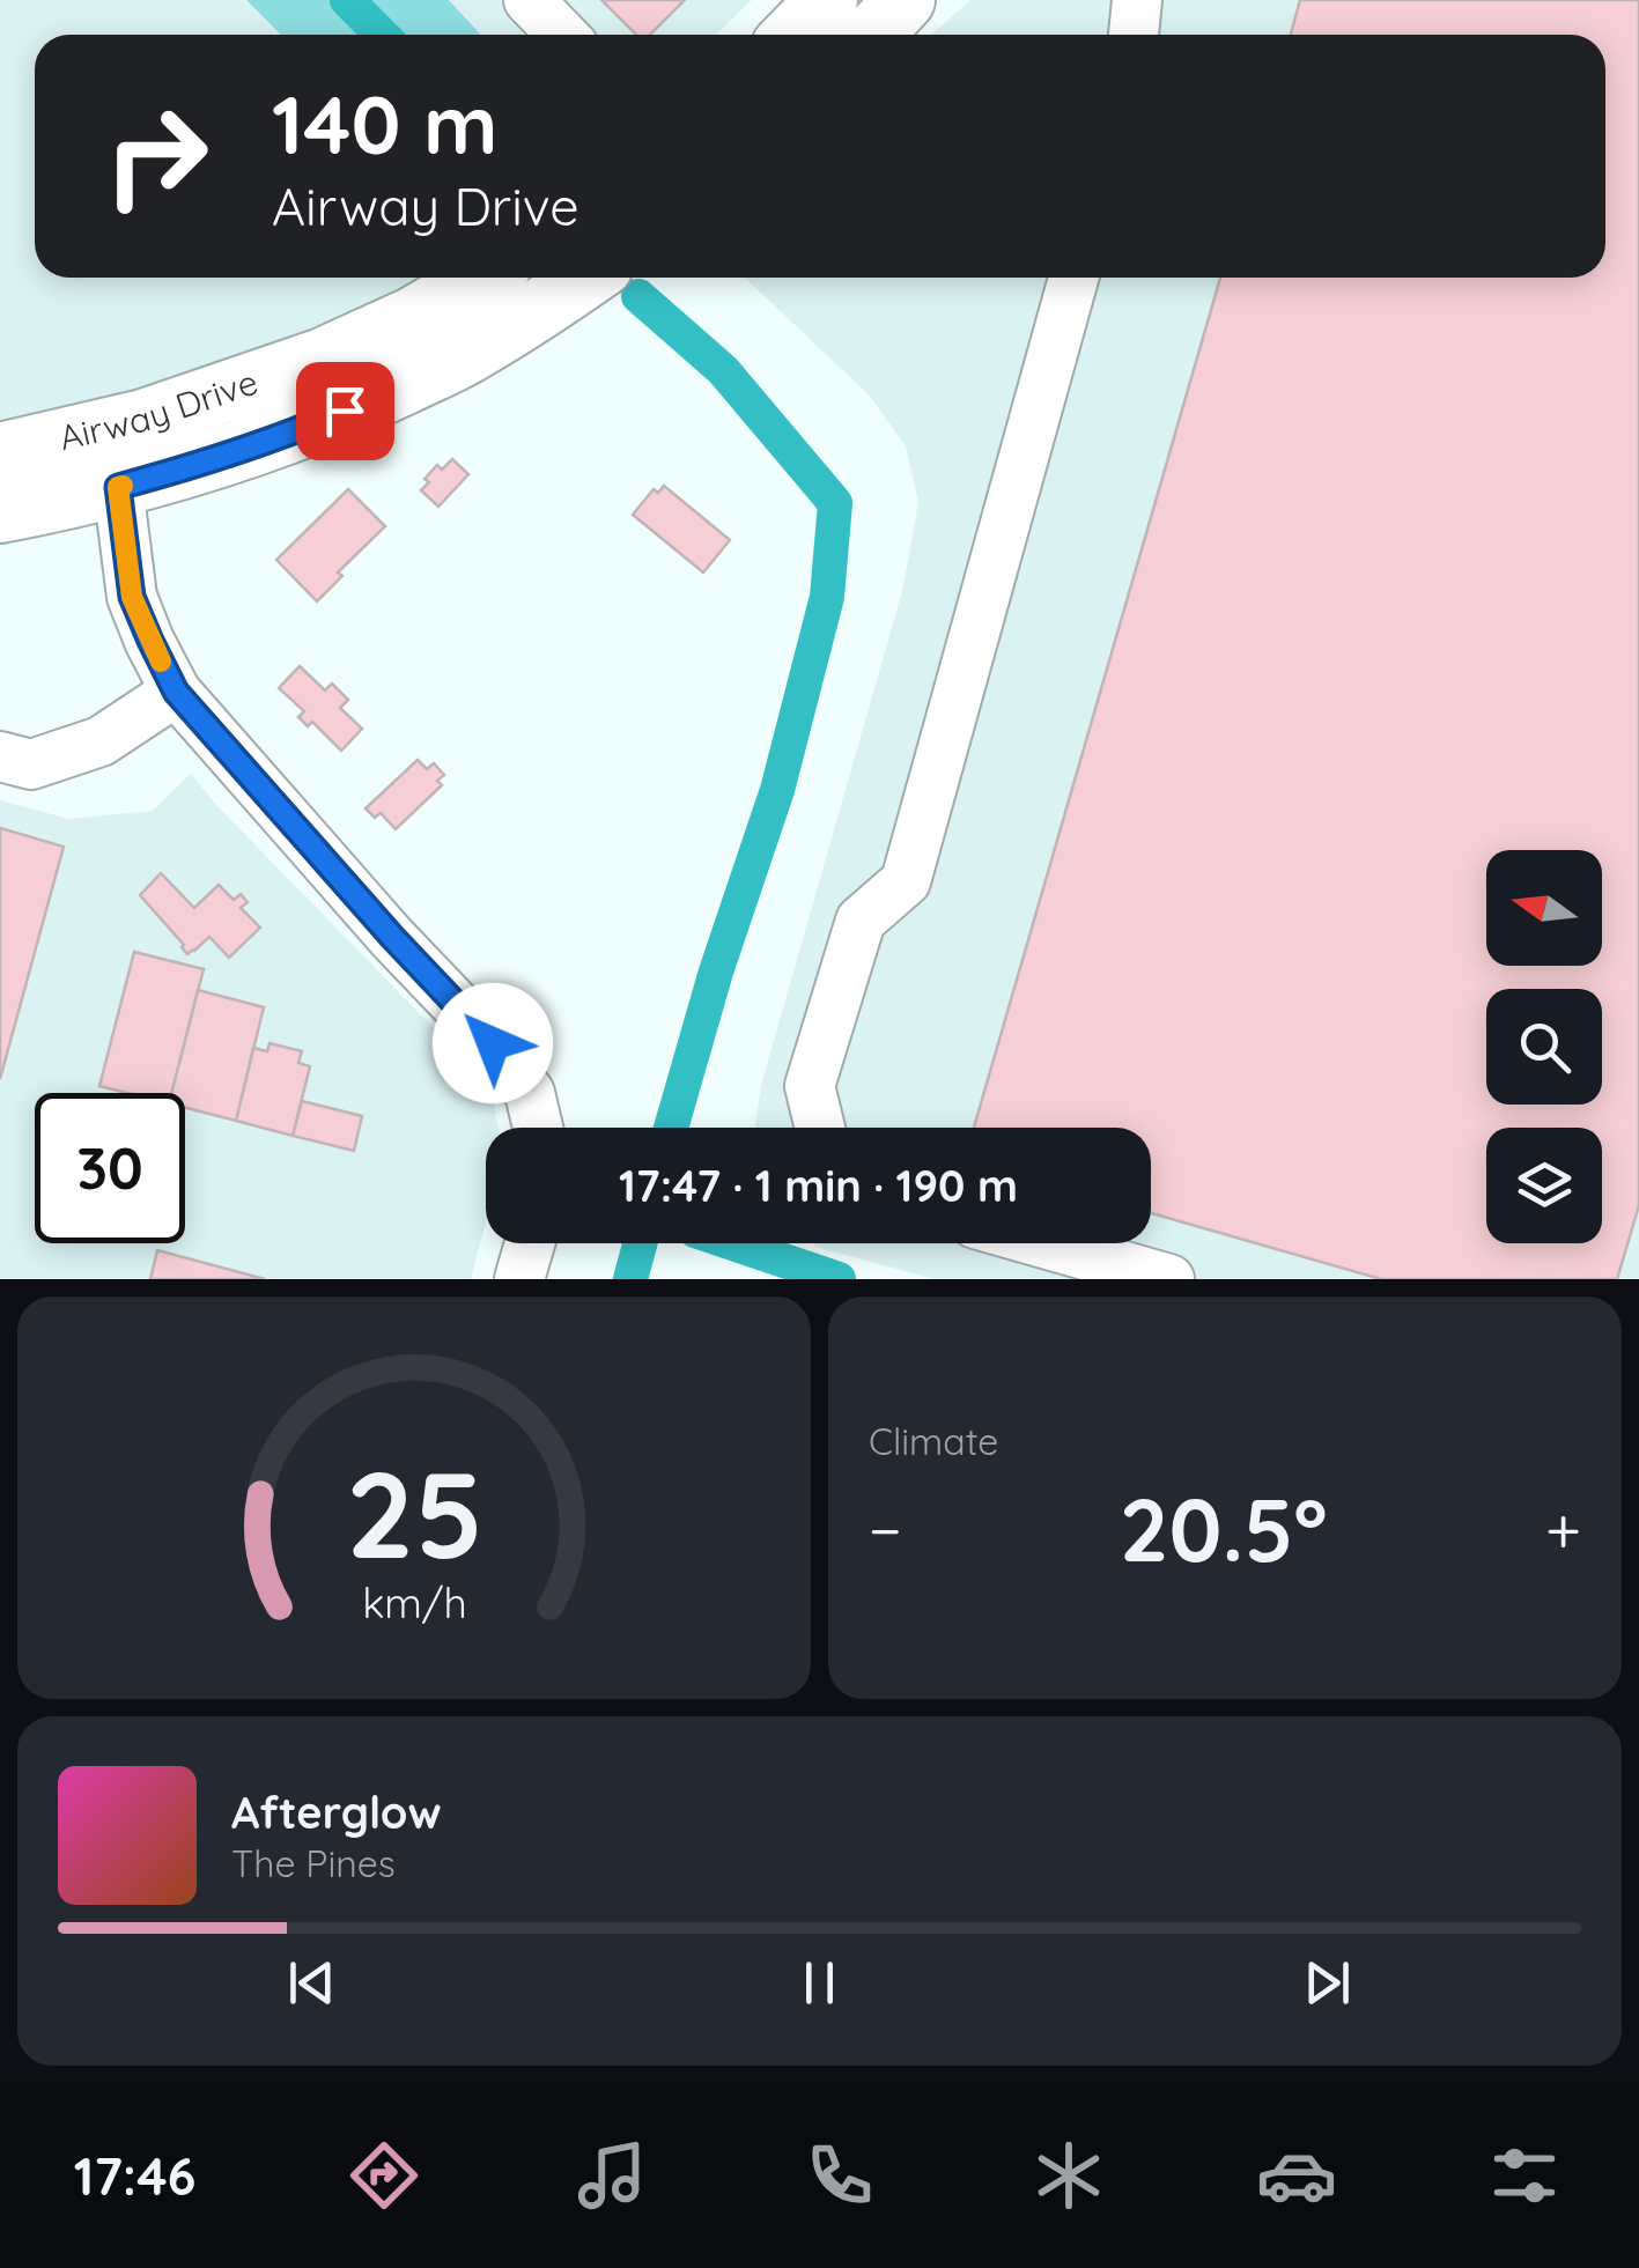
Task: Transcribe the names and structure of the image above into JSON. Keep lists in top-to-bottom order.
{
  "streets": {
    "main road": ["Airway Drive"]
  },
  "north": "left",
  "page": {
    "turn": ["140 m", "Airway Drive"],
    "limit": "30",
    "trip": "17:47 · 1 min · 190 m",
    "tile": "Climate",
    "heat": ["−", "20.5°", "+"],
    "song": ["Afterglow", "The Pines"],
    "tabs": "17:46",
    "gauge": ["25", "km/h"]
  }
}
